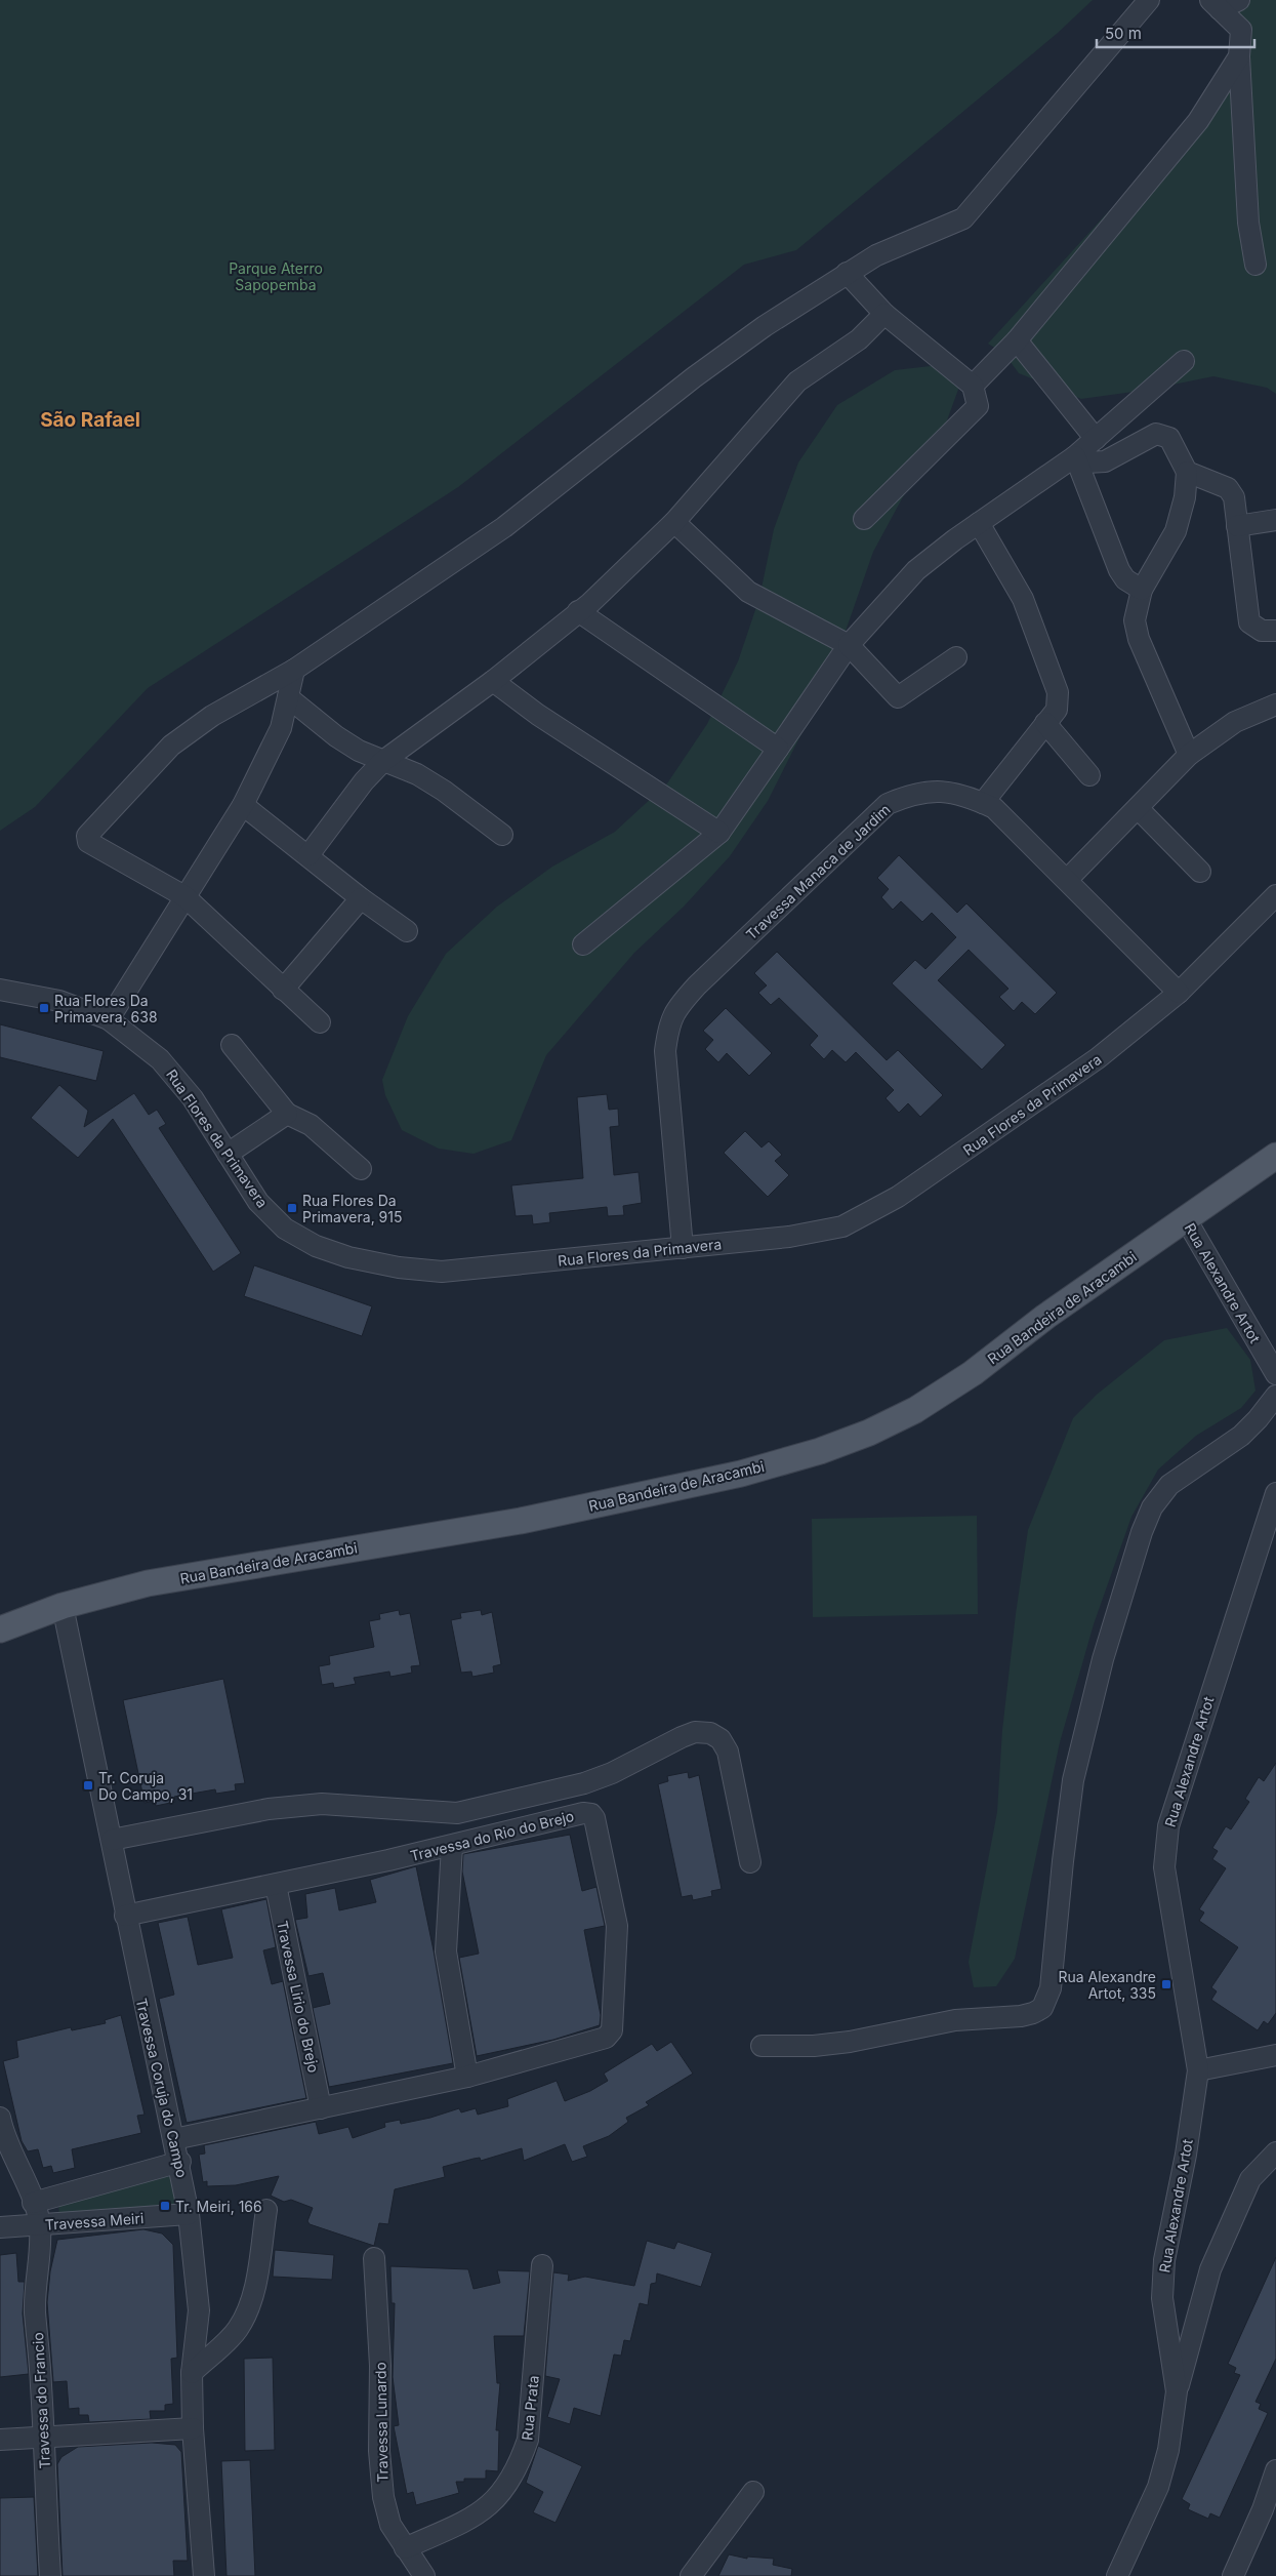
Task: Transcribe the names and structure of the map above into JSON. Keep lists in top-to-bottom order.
{
  "streets": {
    "main road": ["Rua Bandeira de Aracambi"],
    "street": [
      "Travessa Manaca de Jardim",
      "Rua Flores da Primavera",
      "Rua Alexandre Artot",
      "Travessa do Rio do Brejo",
      "Travessa Lirio do Brejo",
      "Travessa Coruja do Campo",
      "Travessa Meiri",
      "Travessa do Francio",
      "Rua Prata",
      "Travessa Lunardo"
    ]
  },
  "crossings": [
    ["Travessa Manaca de Jardim", "Rua Flores da Primavera"],
    ["Rua Alexandre Artot", "Rua Bandeira de Aracambi"],
    ["Rua Bandeira de Aracambi", "Travessa Coruja do Campo"],
    ["Travessa do Rio do Brejo", "Travessa Lirio do Brejo"],
    ["Travessa do Rio do Brejo", "Travessa Coruja do Campo"],
    ["Travessa Coruja do Campo", "Travessa Meiri"],
    ["Travessa Meiri", "Travessa do Francio"],
    ["Rua Prata", "Travessa Lunardo"]
  ],
  "districts": ["São Rafael"],
  "parks": ["Parque Aterro Sapopemba"],
  "places": {
    "transit": [
      "Rua Flores Da Primavera, 638",
      "Rua Flores Da Primavera, 915",
      "Tr. Coruja Do Campo, 31",
      "Rua Alexandre Artot, 335",
      "Tr. Meiri, 166"
    ]
  },
  "scale_bar": "50 m"
}
